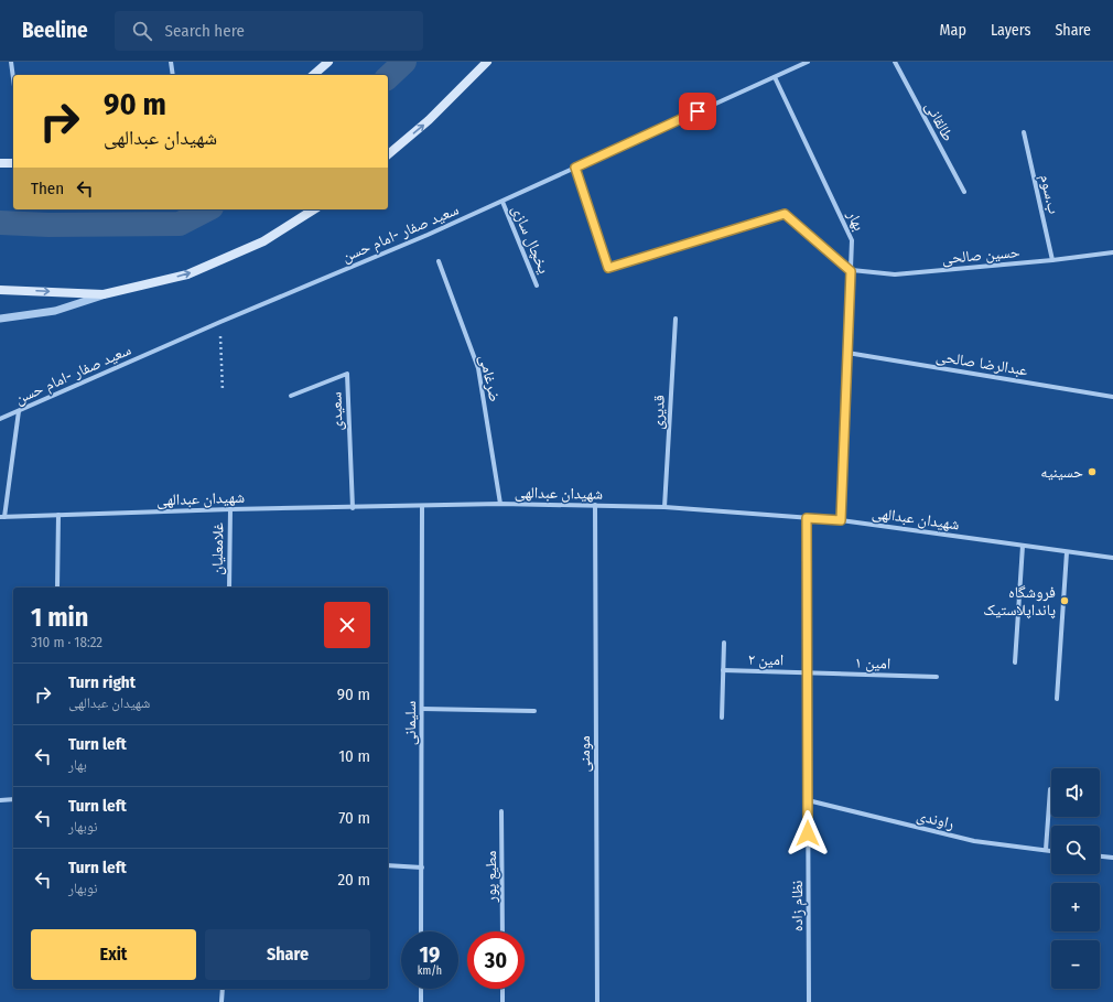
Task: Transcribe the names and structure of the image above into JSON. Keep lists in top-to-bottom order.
{
  "streets": {
    "street": [
      "طالقانی",
      "ب.سوم",
      "بهار",
      "سعید صفار -امام حسن",
      "یخچال سازی",
      "حسین صالحی",
      "عبدالرضا صالحی",
      "ضرغامی",
      "سعیدی",
      "قدیری",
      "شهیدان عبدالهی",
      "غلامعلیان",
      "امین ۲",
      "امین ۱",
      "سلیمانی",
      "مومنی",
      "راوندی",
      "مطیع پور",
      "نظام زاده"
    ]
  },
  "crossings": [
    ["ب.سوم", "حسین صالحی"],
    ["بهار", "سعید صفار -امام حسن"],
    ["بهار", "حسین صالحی"],
    ["بهار", "عبدالرضا صالحی"],
    ["بهار", "شهیدان عبدالهی"],
    ["سعید صفار -امام حسن", "یخچال سازی"],
    ["ضرغامی", "شهیدان عبدالهی"],
    ["سعیدی", "شهیدان عبدالهی"],
    ["قدیری", "شهیدان عبدالهی"],
    ["شهیدان عبدالهی", "غلامعلیان"],
    ["شهیدان عبدالهی", "سلیمانی"],
    ["شهیدان عبدالهی", "مومنی"],
    ["شهیدان عبدالهی", "نظام زاده"],
    ["امین ۲", "امین ۱"],
    ["امین ۲", "نظام زاده"],
    ["امین ۱", "نظام زاده"],
    ["راوندی", "نظام زاده"]
  ],
  "places": ["حسینیه", "فروشگاه پانداپلاستیک"],
  "page": {
    "header": "Beeline",
    "search": "Search here",
    "nav": ["Map", "Layers", "Share"],
    "turn": ["90 m", "شهیدان عبدالهی"],
    "then": "Then",
    "heading": ["1 min", "310 m · 18:22"],
    "list": [
      {
        "name": "Turn right",
        "note": "شهیدان عبدالهی",
        "value": "90 m"
      },
      {
        "name": "Turn left",
        "note": "بهار",
        "value": "10 m"
      },
      {
        "name": "Turn left",
        "note": "نوبهار",
        "value": "70 m"
      },
      {
        "name": "Turn left",
        "note": "نوبهار",
        "value": "20 m"
      }
    ],
    "map_buttons": ["+", "−"],
    "buttons": ["Exit", "Share"],
    "speed": "19 km/h",
    "limit": "30"
  }
}
